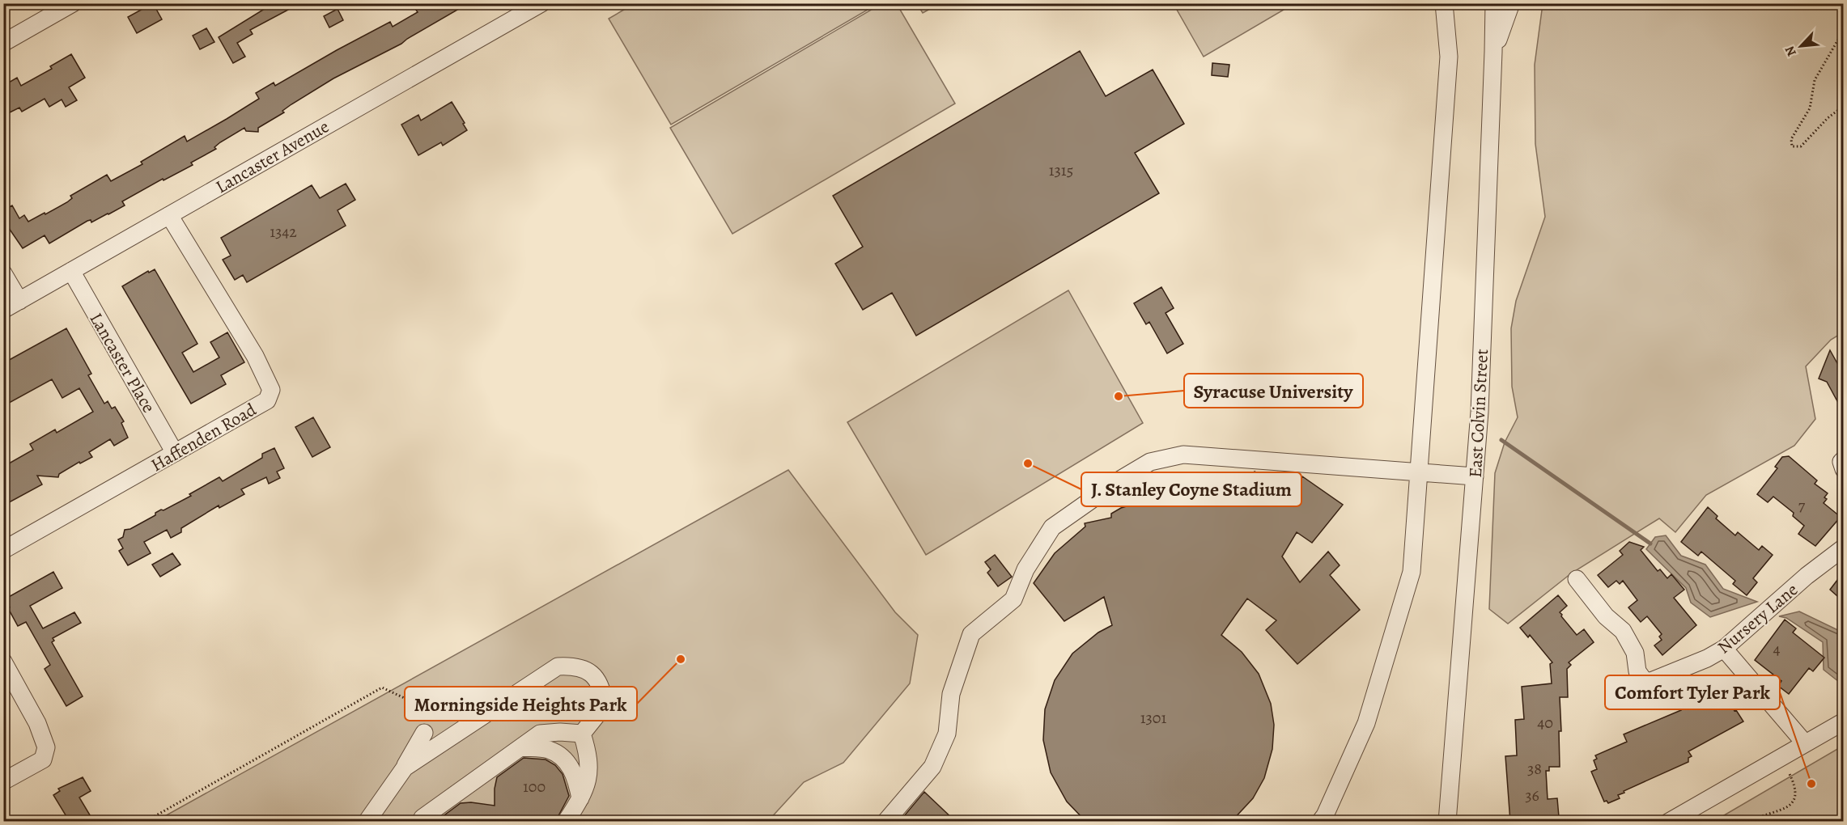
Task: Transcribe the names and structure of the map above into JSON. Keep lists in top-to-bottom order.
{
  "streets": {
    "street": [
      "Lancaster Avenue",
      "Lancaster Place",
      "East Colvin Street",
      "Haffenden Road",
      "Nursery Lane"
    ]
  },
  "crossings": [
    ["Lancaster Avenue", "Lancaster Place"],
    ["Lancaster Avenue", "Haffenden Road"],
    ["Lancaster Place", "Haffenden Road"]
  ],
  "places": [
    "Syracuse University",
    "J. Stanley Coyne Stadium",
    "Morningside Heights Park",
    "Comfort Tyler Park"
  ],
  "house_numbers": [
    "1315",
    "1342",
    "7",
    "4",
    "1301",
    "40",
    "38",
    "100",
    "36"
  ],
  "north": "bottom left"
}
